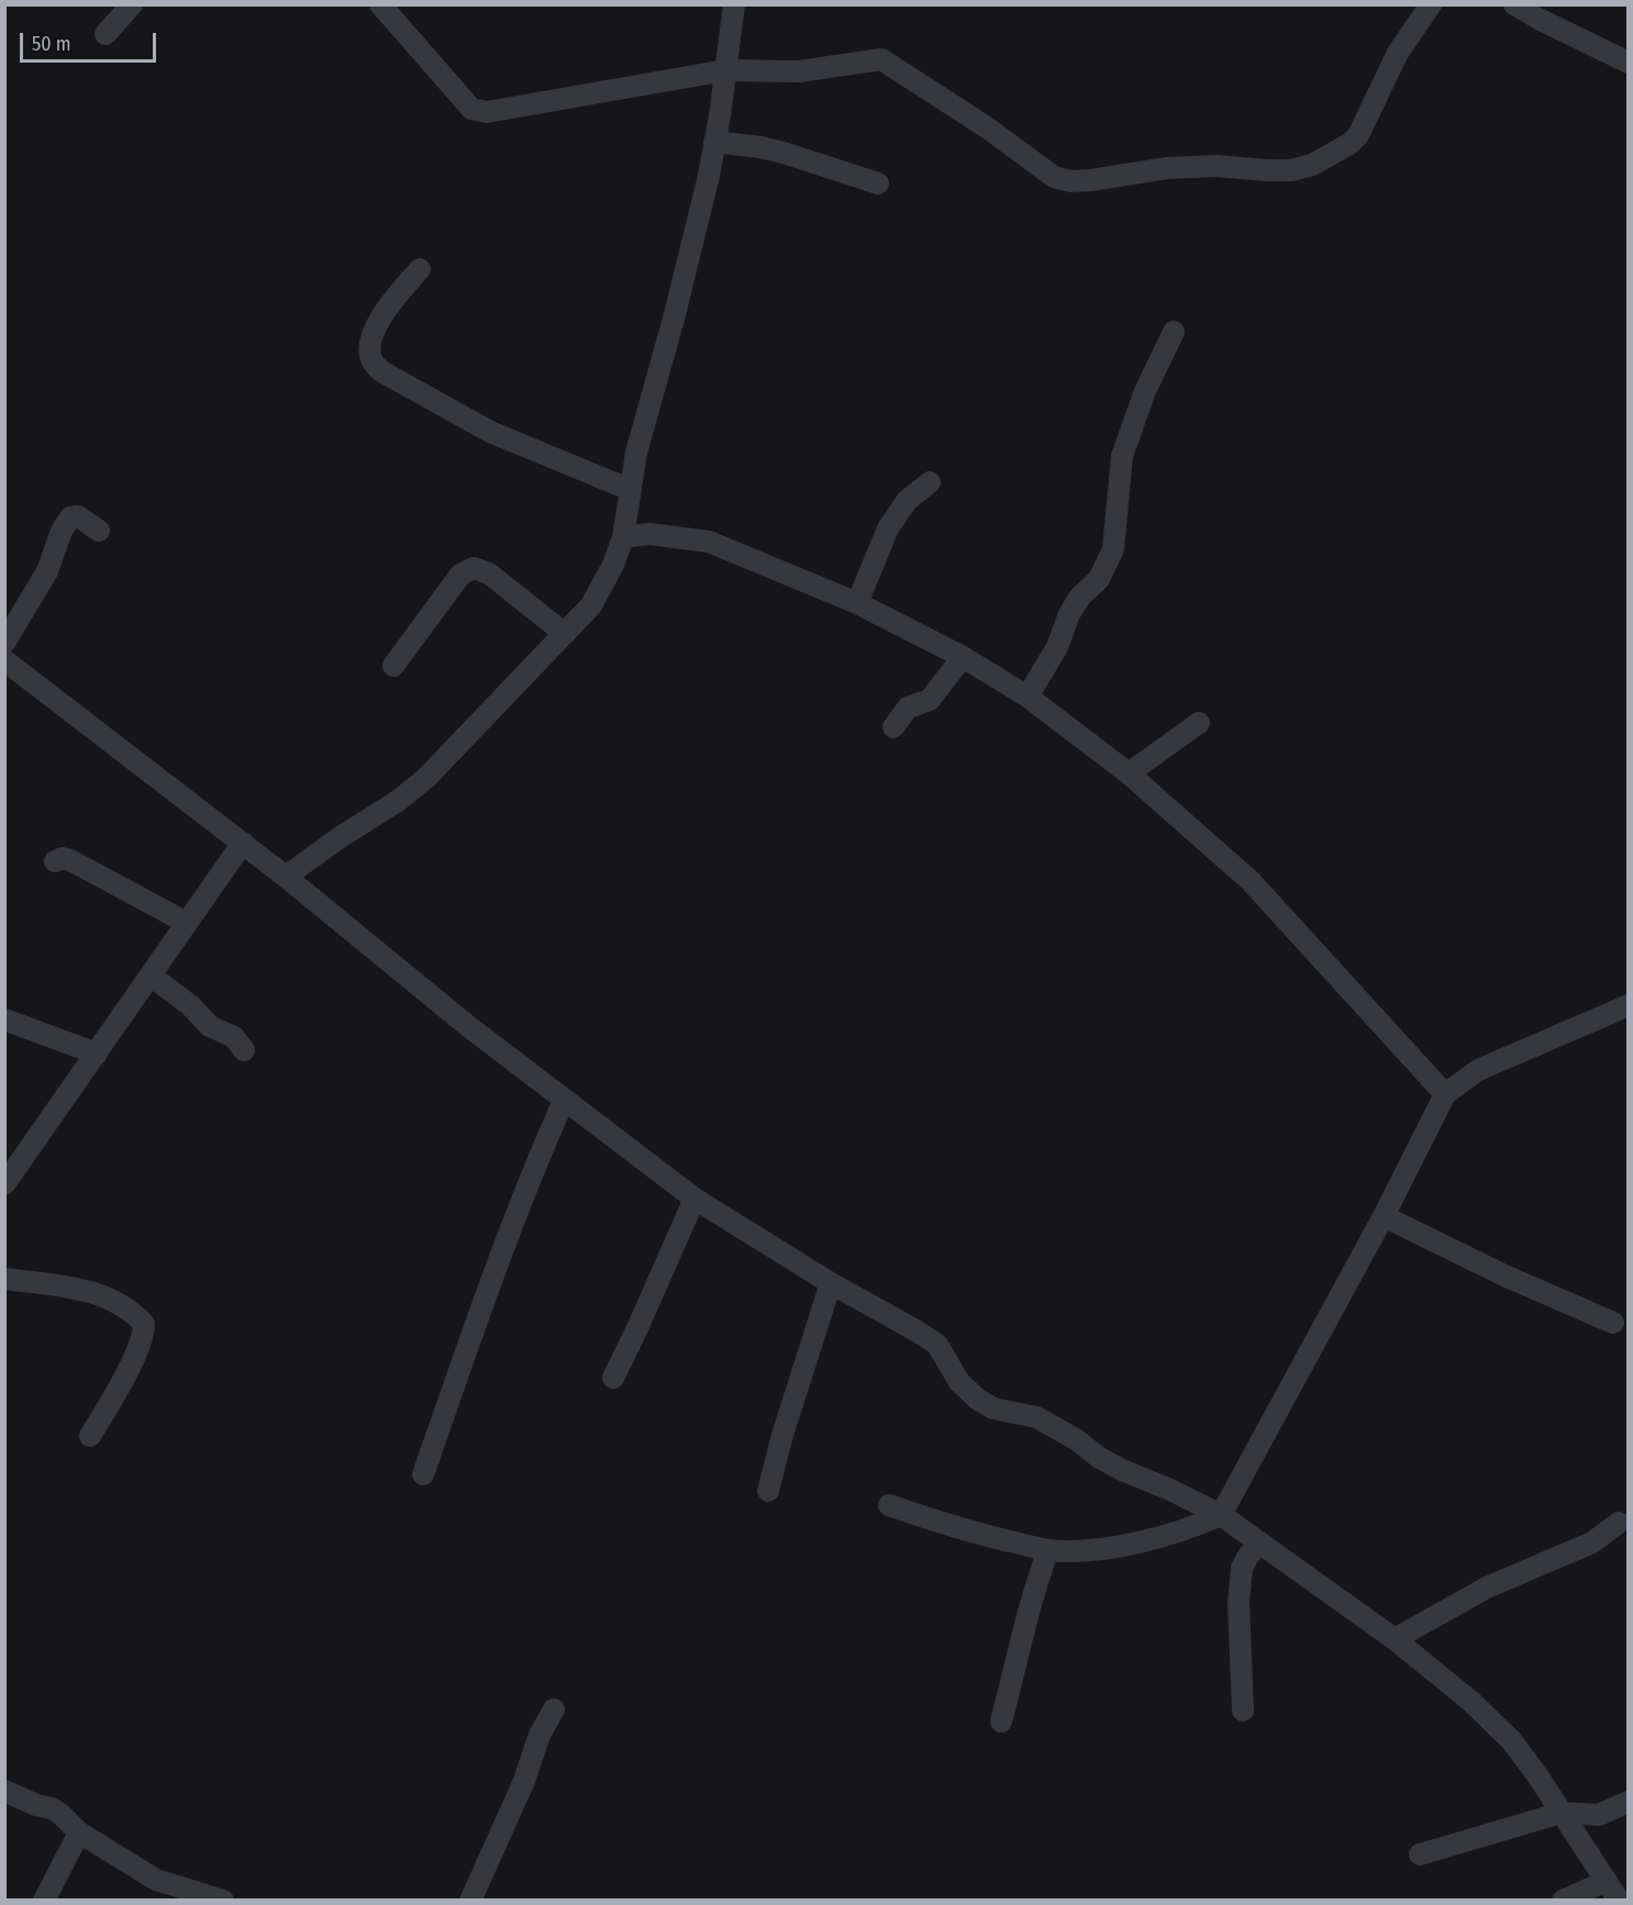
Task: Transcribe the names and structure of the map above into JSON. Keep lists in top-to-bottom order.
{
  "scale_bar": "50 m"
}
